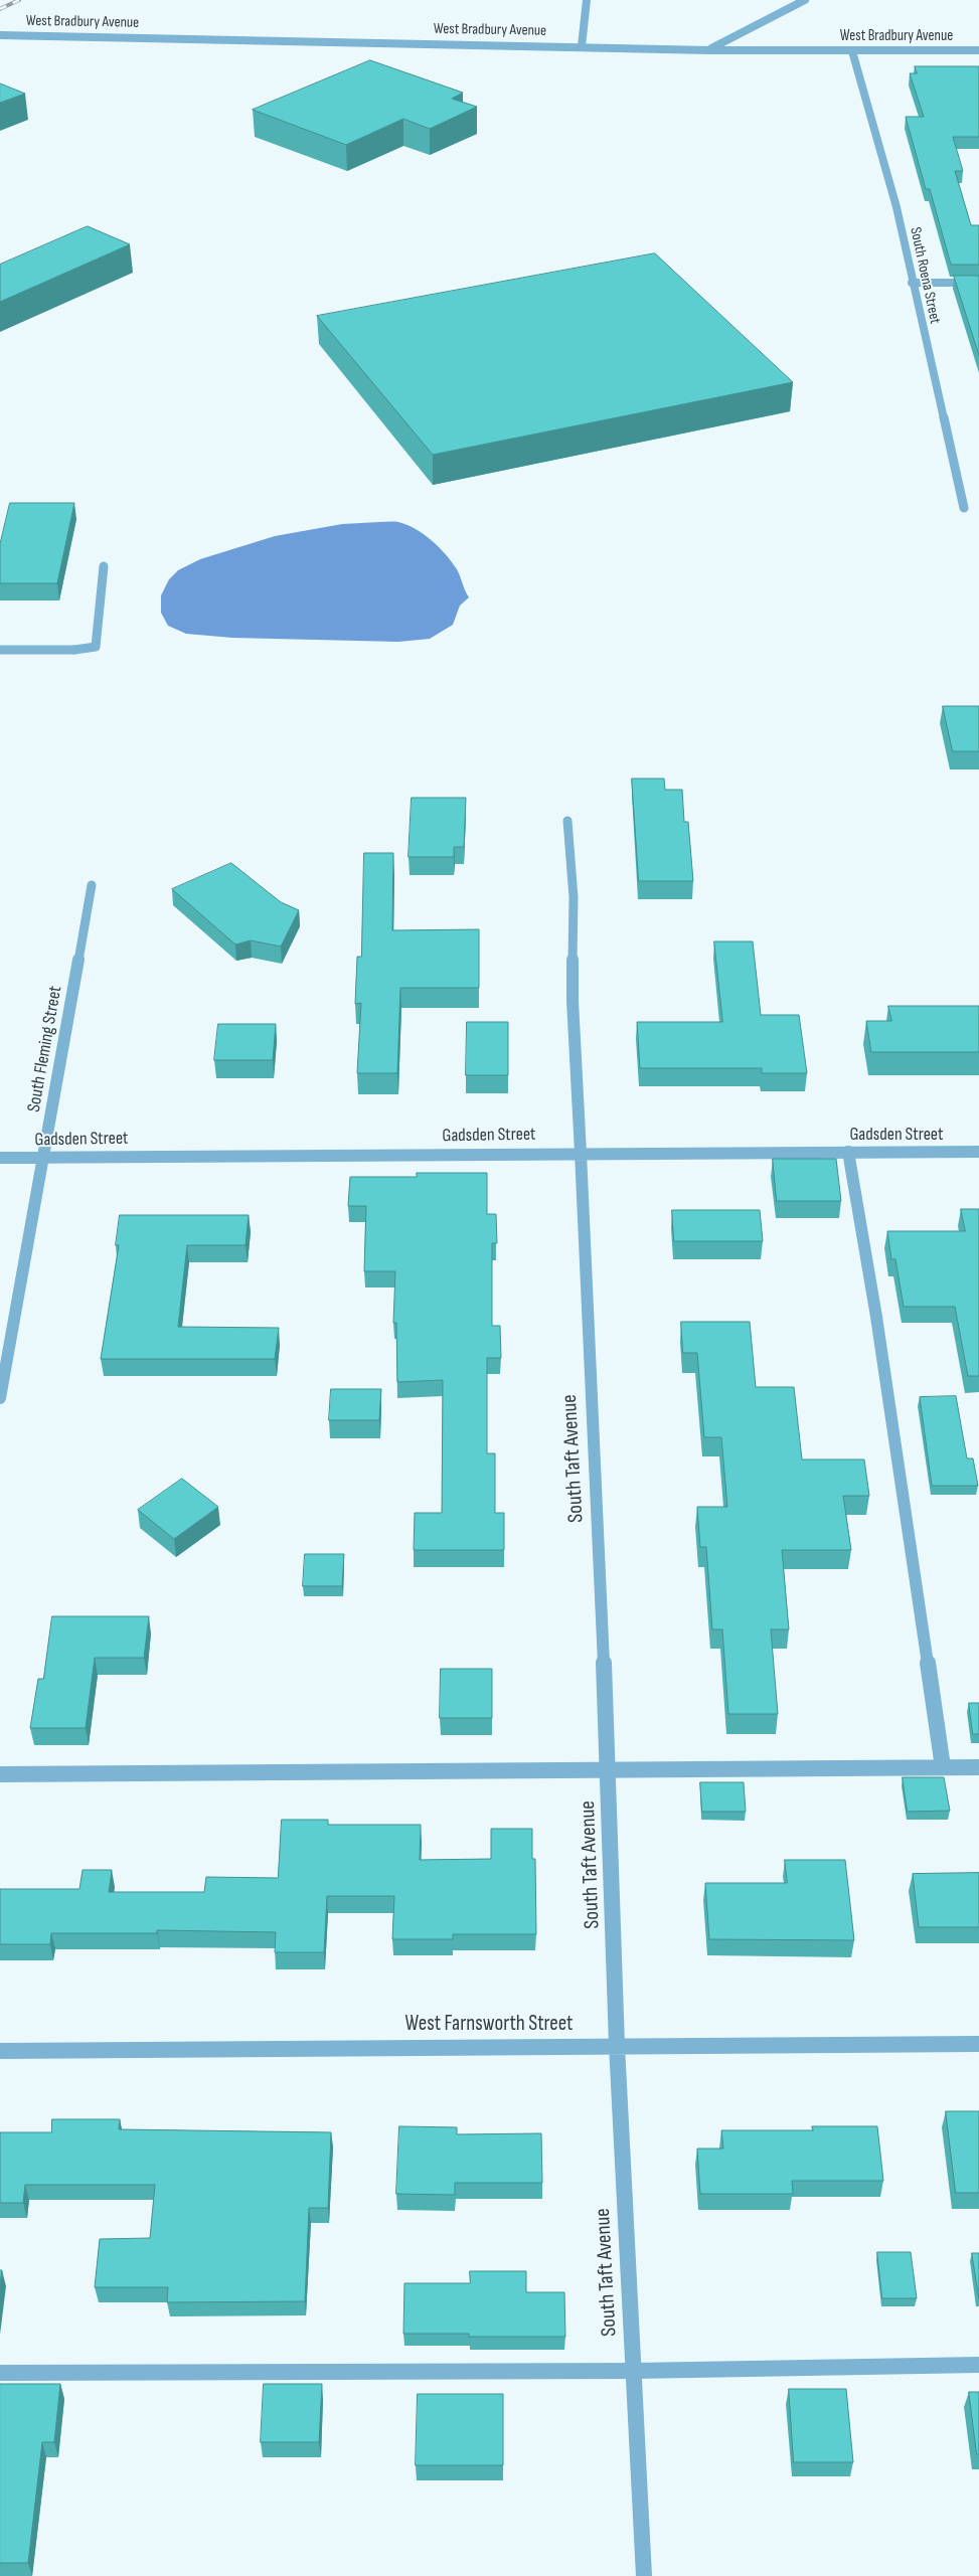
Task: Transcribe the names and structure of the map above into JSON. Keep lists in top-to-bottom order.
{
  "streets": {
    "street": [
      "West Bradbury Avenue",
      "South Roena Street",
      "South Fleming Street",
      "Gadsden Street",
      "South Taft Avenue",
      "West Farnsworth Street"
    ]
  },
  "crossings": [
    ["West Bradbury Avenue", "South Roena Street"],
    ["South Fleming Street", "Gadsden Street"],
    ["Gadsden Street", "South Taft Avenue"],
    ["South Taft Avenue", "West Farnsworth Street"]
  ]
}
